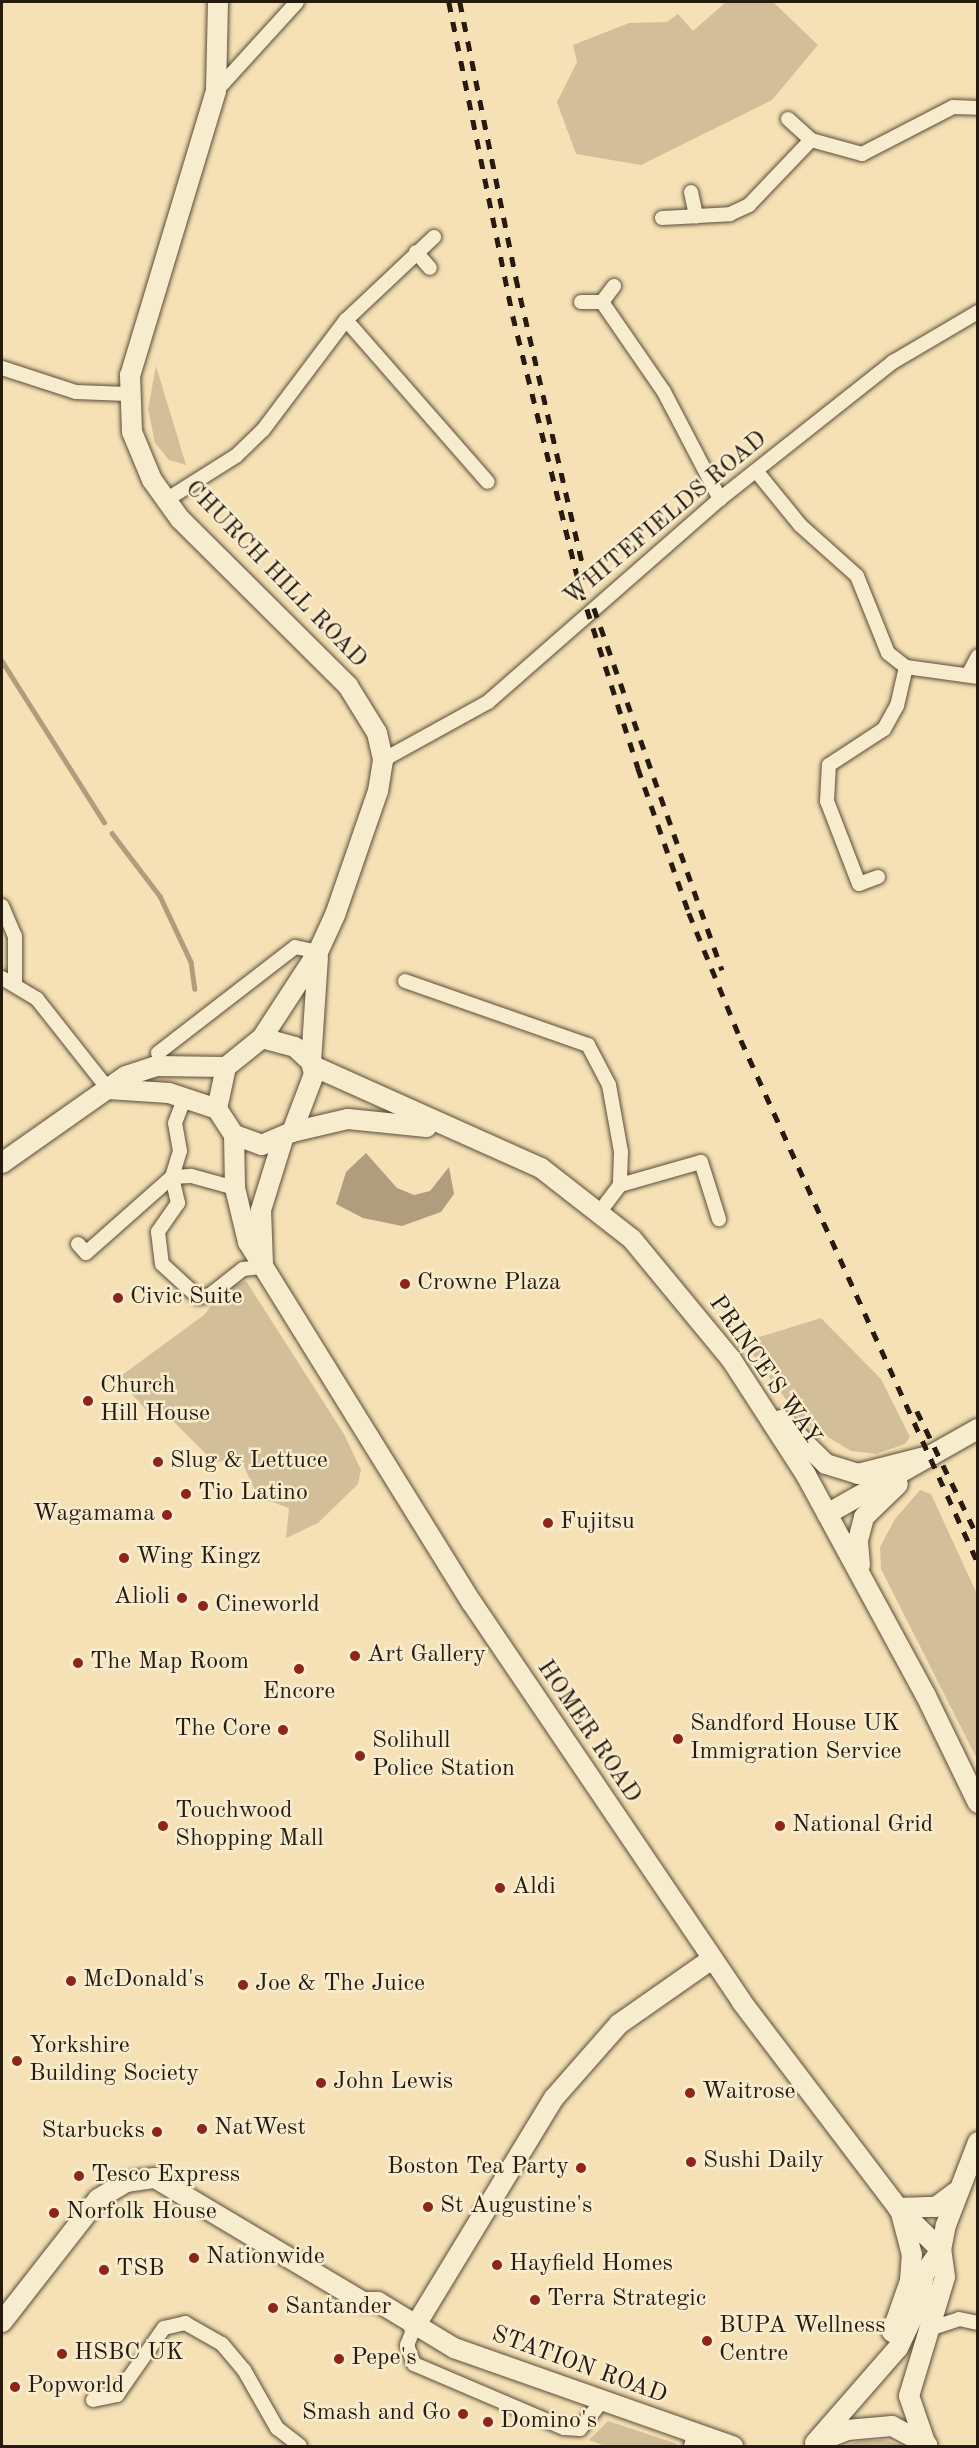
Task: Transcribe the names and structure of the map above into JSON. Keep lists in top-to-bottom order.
{
  "streets": {
    "street": [
      "WHITEFIELDS ROAD",
      "CHURCH HILL ROAD",
      "PRINCE'S WAY",
      "HOMER ROAD",
      "STATION ROAD"
    ]
  },
  "crossings": [
    ["WHITEFIELDS ROAD", "CHURCH HILL ROAD"],
    ["CHURCH HILL ROAD", "PRINCE'S WAY"],
    ["CHURCH HILL ROAD", "HOMER ROAD"],
    ["PRINCE'S WAY", "HOMER ROAD"]
  ],
  "places": [
    "Crowne Plaza",
    "Civic Suite",
    "Church Hill House",
    "Slug & Lettuce",
    "Tio Latino",
    "Wagamama",
    "Fujitsu",
    "Wing Kingz",
    "Alioli",
    "Cineworld",
    "Art Gallery",
    "The Map Room",
    "Encore",
    "The Core",
    "Sandford House UK Immigration Service",
    "Solihull Police Station",
    "Touchwood Shopping Mall",
    "National Grid",
    "Aldi",
    "McDonald's",
    "Joe & The Juice",
    "Yorkshire Building Society",
    "John Lewis",
    "Waitrose",
    "NatWest",
    "Starbucks",
    "Sushi Daily",
    "Boston Tea Party",
    "Tesco Express",
    "St Augustine's",
    "Norfolk House",
    "Nationwide",
    "Hayfield Homes",
    "TSB",
    "Terra Strategic",
    "Santander",
    "BUPA Wellness Centre",
    "HSBC UK",
    "Pepe's",
    "Popworld",
    "Smash and Go",
    "Domino's"
  ]
}
